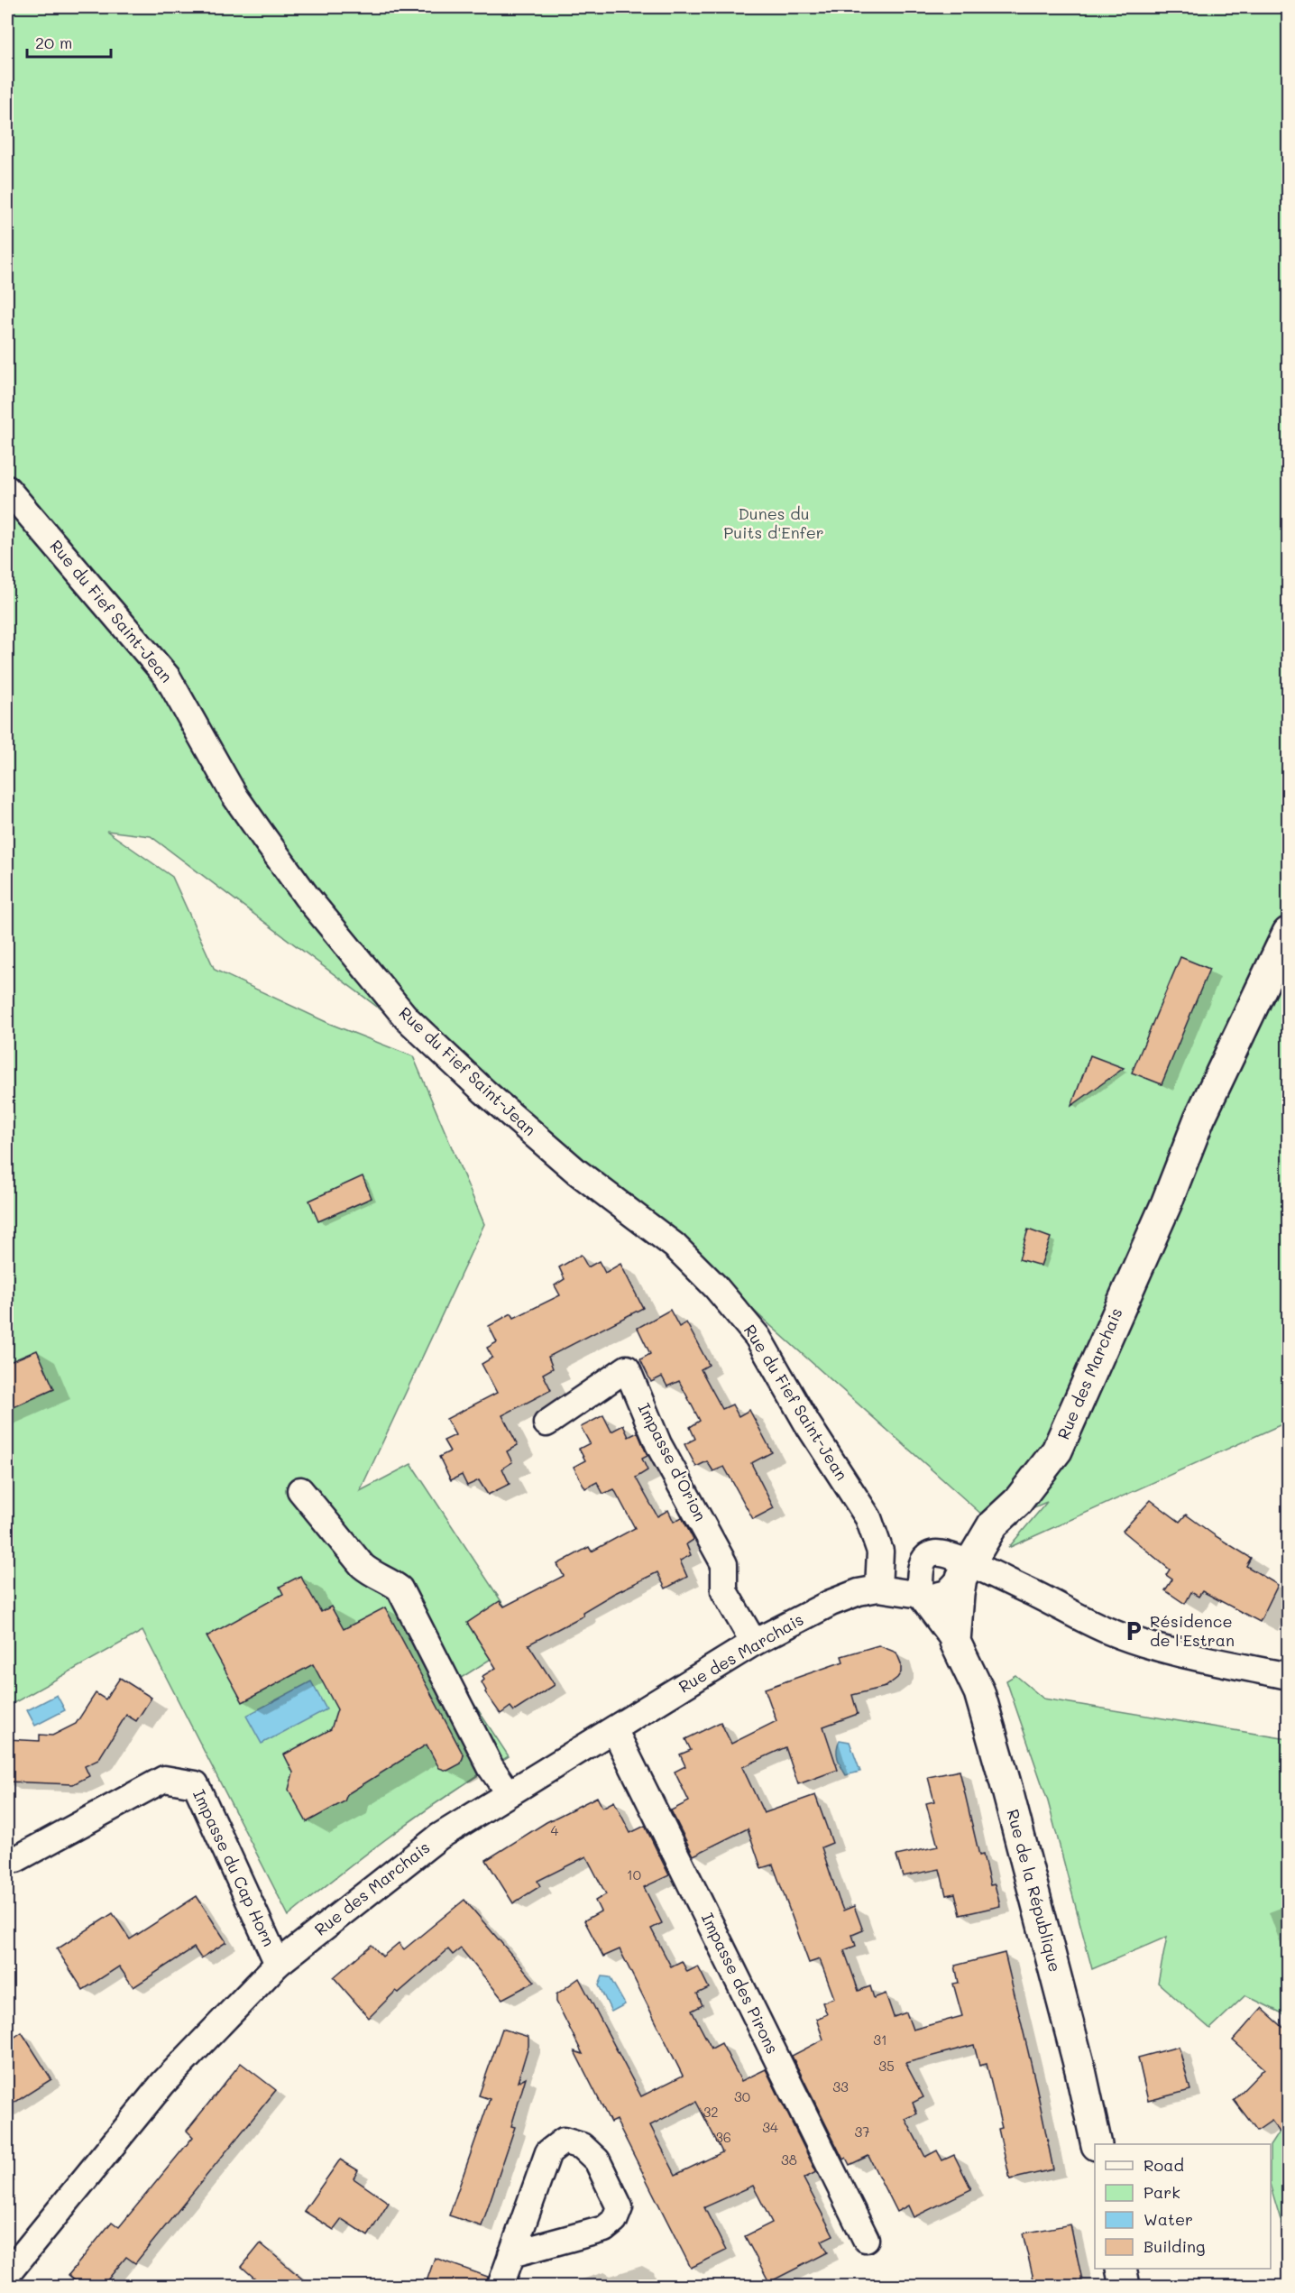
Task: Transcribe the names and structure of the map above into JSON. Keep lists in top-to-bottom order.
{
  "streets": {
    "street": [
      "Rue du Fief Saint-Jean",
      "Rue des Marchais",
      "Impasse d'Orion",
      "Impasse du Cap Horn",
      "Rue de la République",
      "Impasse des Pirons"
    ]
  },
  "crossings": [
    ["Rue du Fief Saint-Jean", "Rue des Marchais"],
    ["Rue des Marchais", "Impasse d'Orion"],
    ["Rue des Marchais", "Impasse du Cap Horn"],
    ["Rue des Marchais", "Rue de la République"],
    ["Rue des Marchais", "Impasse des Pirons"]
  ],
  "parks": ["Dunes du Puits d'Enfer"],
  "places": {
    "parking": ["Résidence de l'Estran"]
  },
  "house_numbers": [
    "4",
    "10",
    "31",
    "35",
    "33",
    "30",
    "32",
    "34",
    "37",
    "36",
    "38"
  ],
  "legend": [
    "Road",
    "Park",
    "Water",
    "Building"
  ],
  "scale_bar": "20 m"
}
